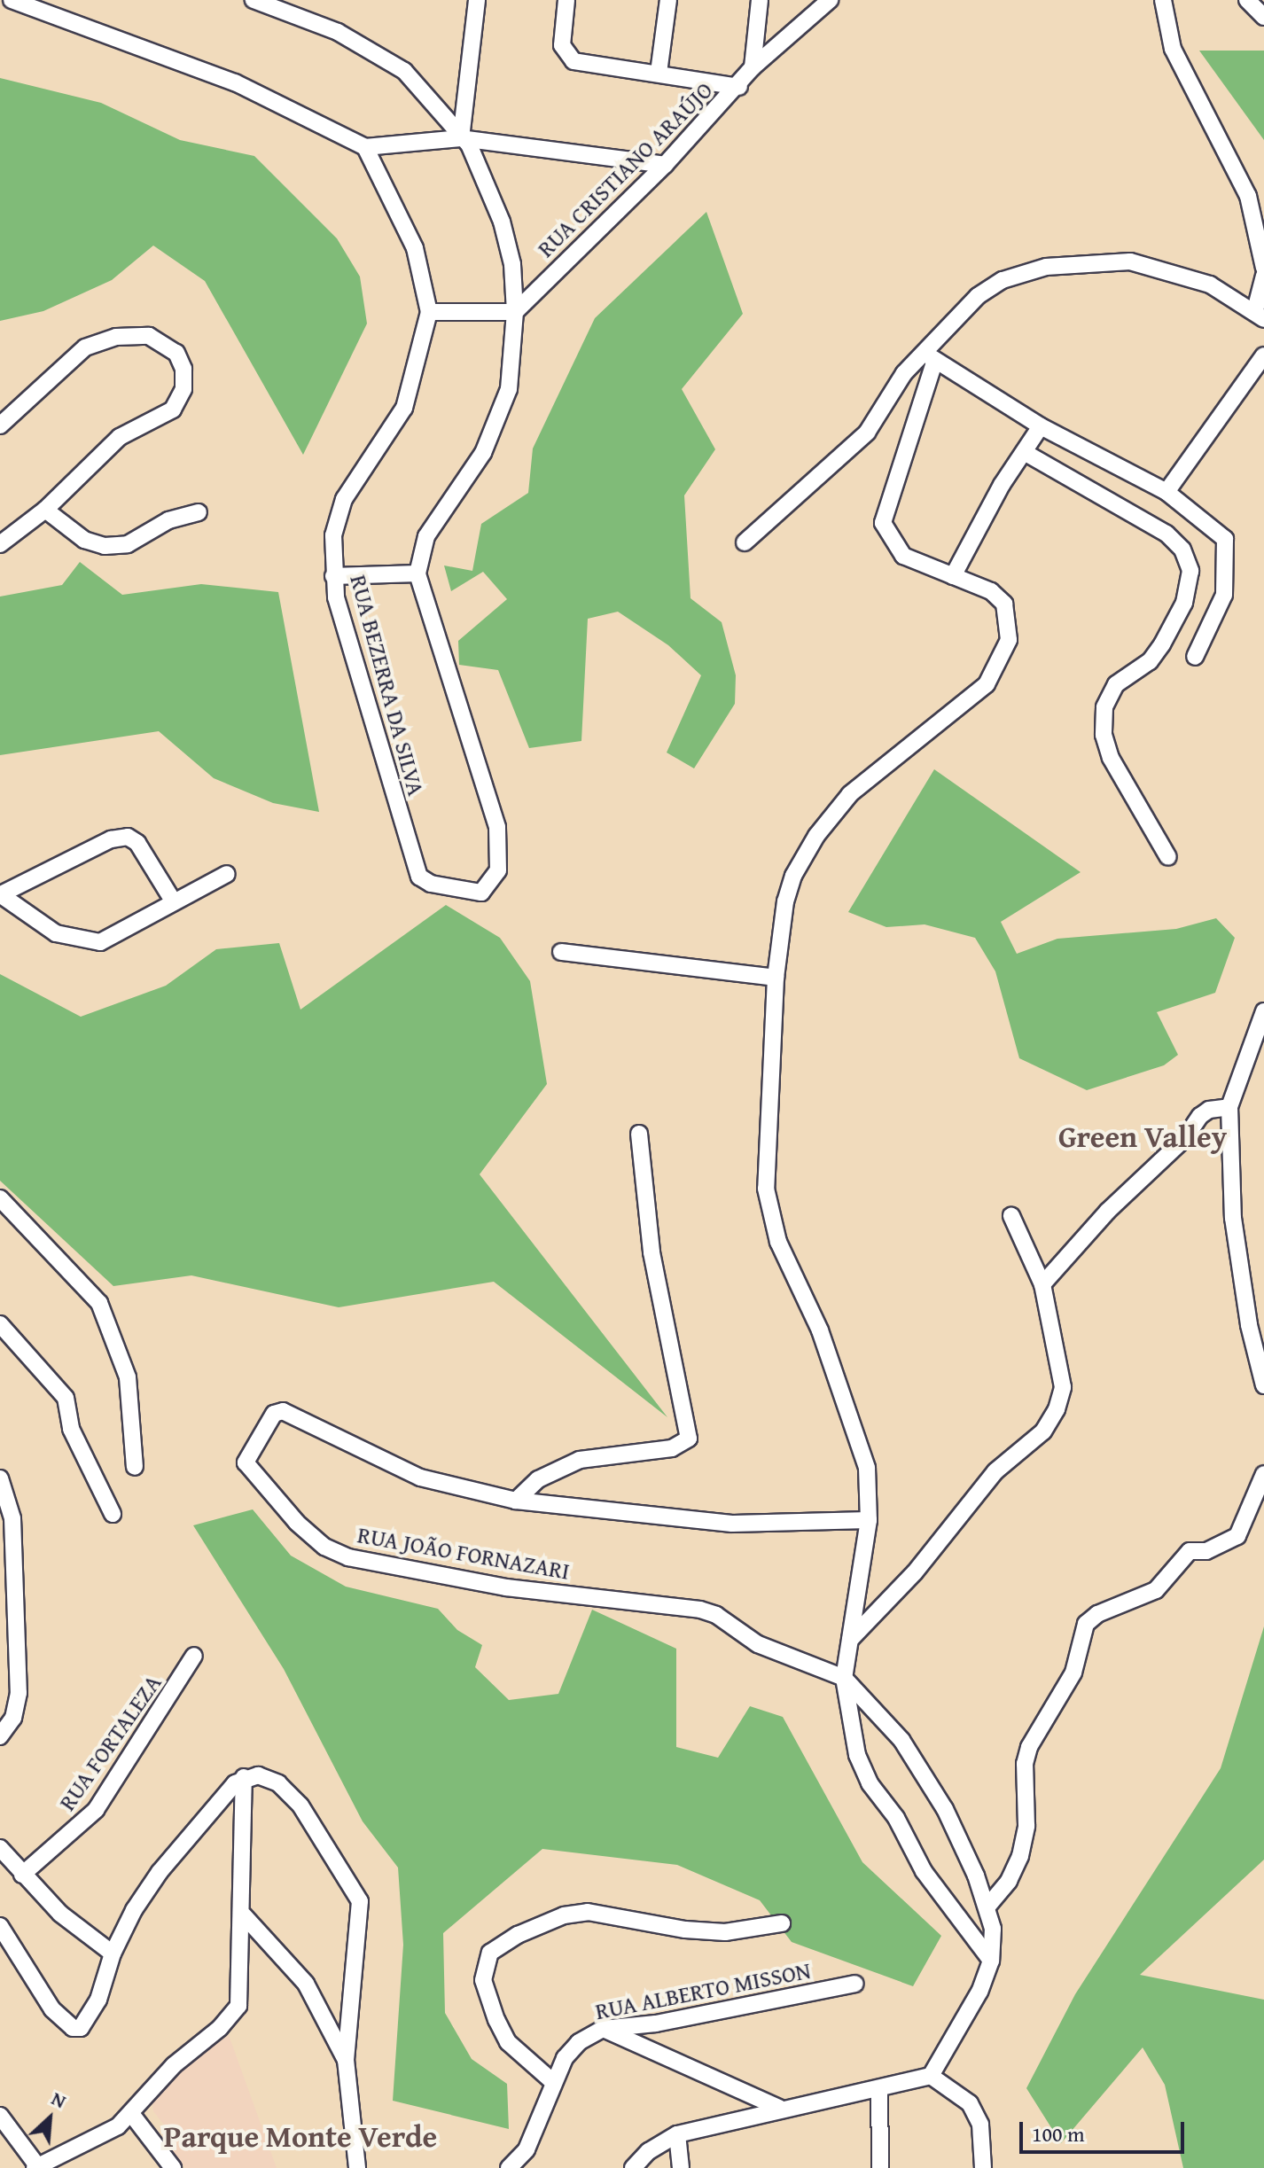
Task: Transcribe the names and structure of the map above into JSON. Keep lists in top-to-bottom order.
{
  "streets": {
    "street": [
      "RUA CRISTIANO ARAÚJO",
      "RUA BEZERRA DA SILVA",
      "RUA JOÃO FORNAZARI",
      "RUA FORTALEZA",
      "RUA ALBERTO MISSON"
    ]
  },
  "districts": ["Green Valley", "Parque Monte Verde"],
  "scale_bar": "100 m",
  "north": "top right"
}
